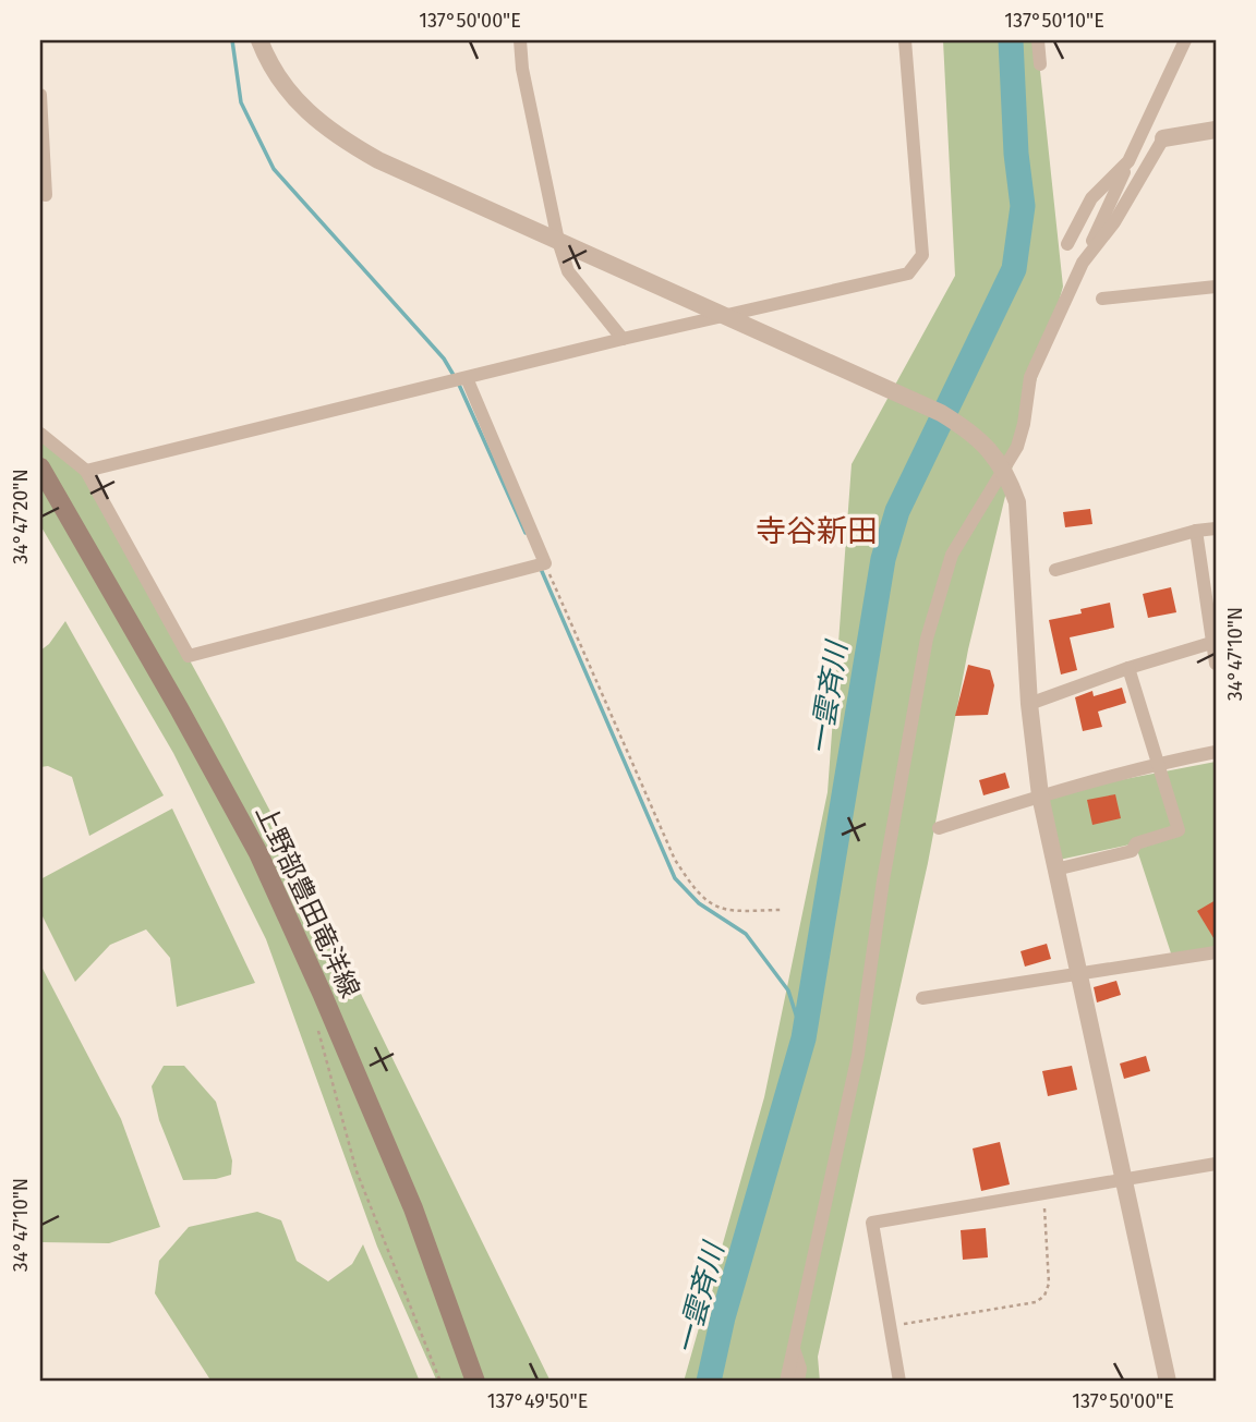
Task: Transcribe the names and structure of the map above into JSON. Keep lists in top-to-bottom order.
{
  "streets": {
    "main road": ["上野部豊田竜洋線"]
  },
  "districts": ["寺谷新田"],
  "water": ["一雲斉川"],
  "coordinates": [
    "137°50'00\"E",
    "137°50'10\"E",
    "34°47'20\"N",
    "34°47'10\"N",
    "137°49'50\"E"
  ]
}
